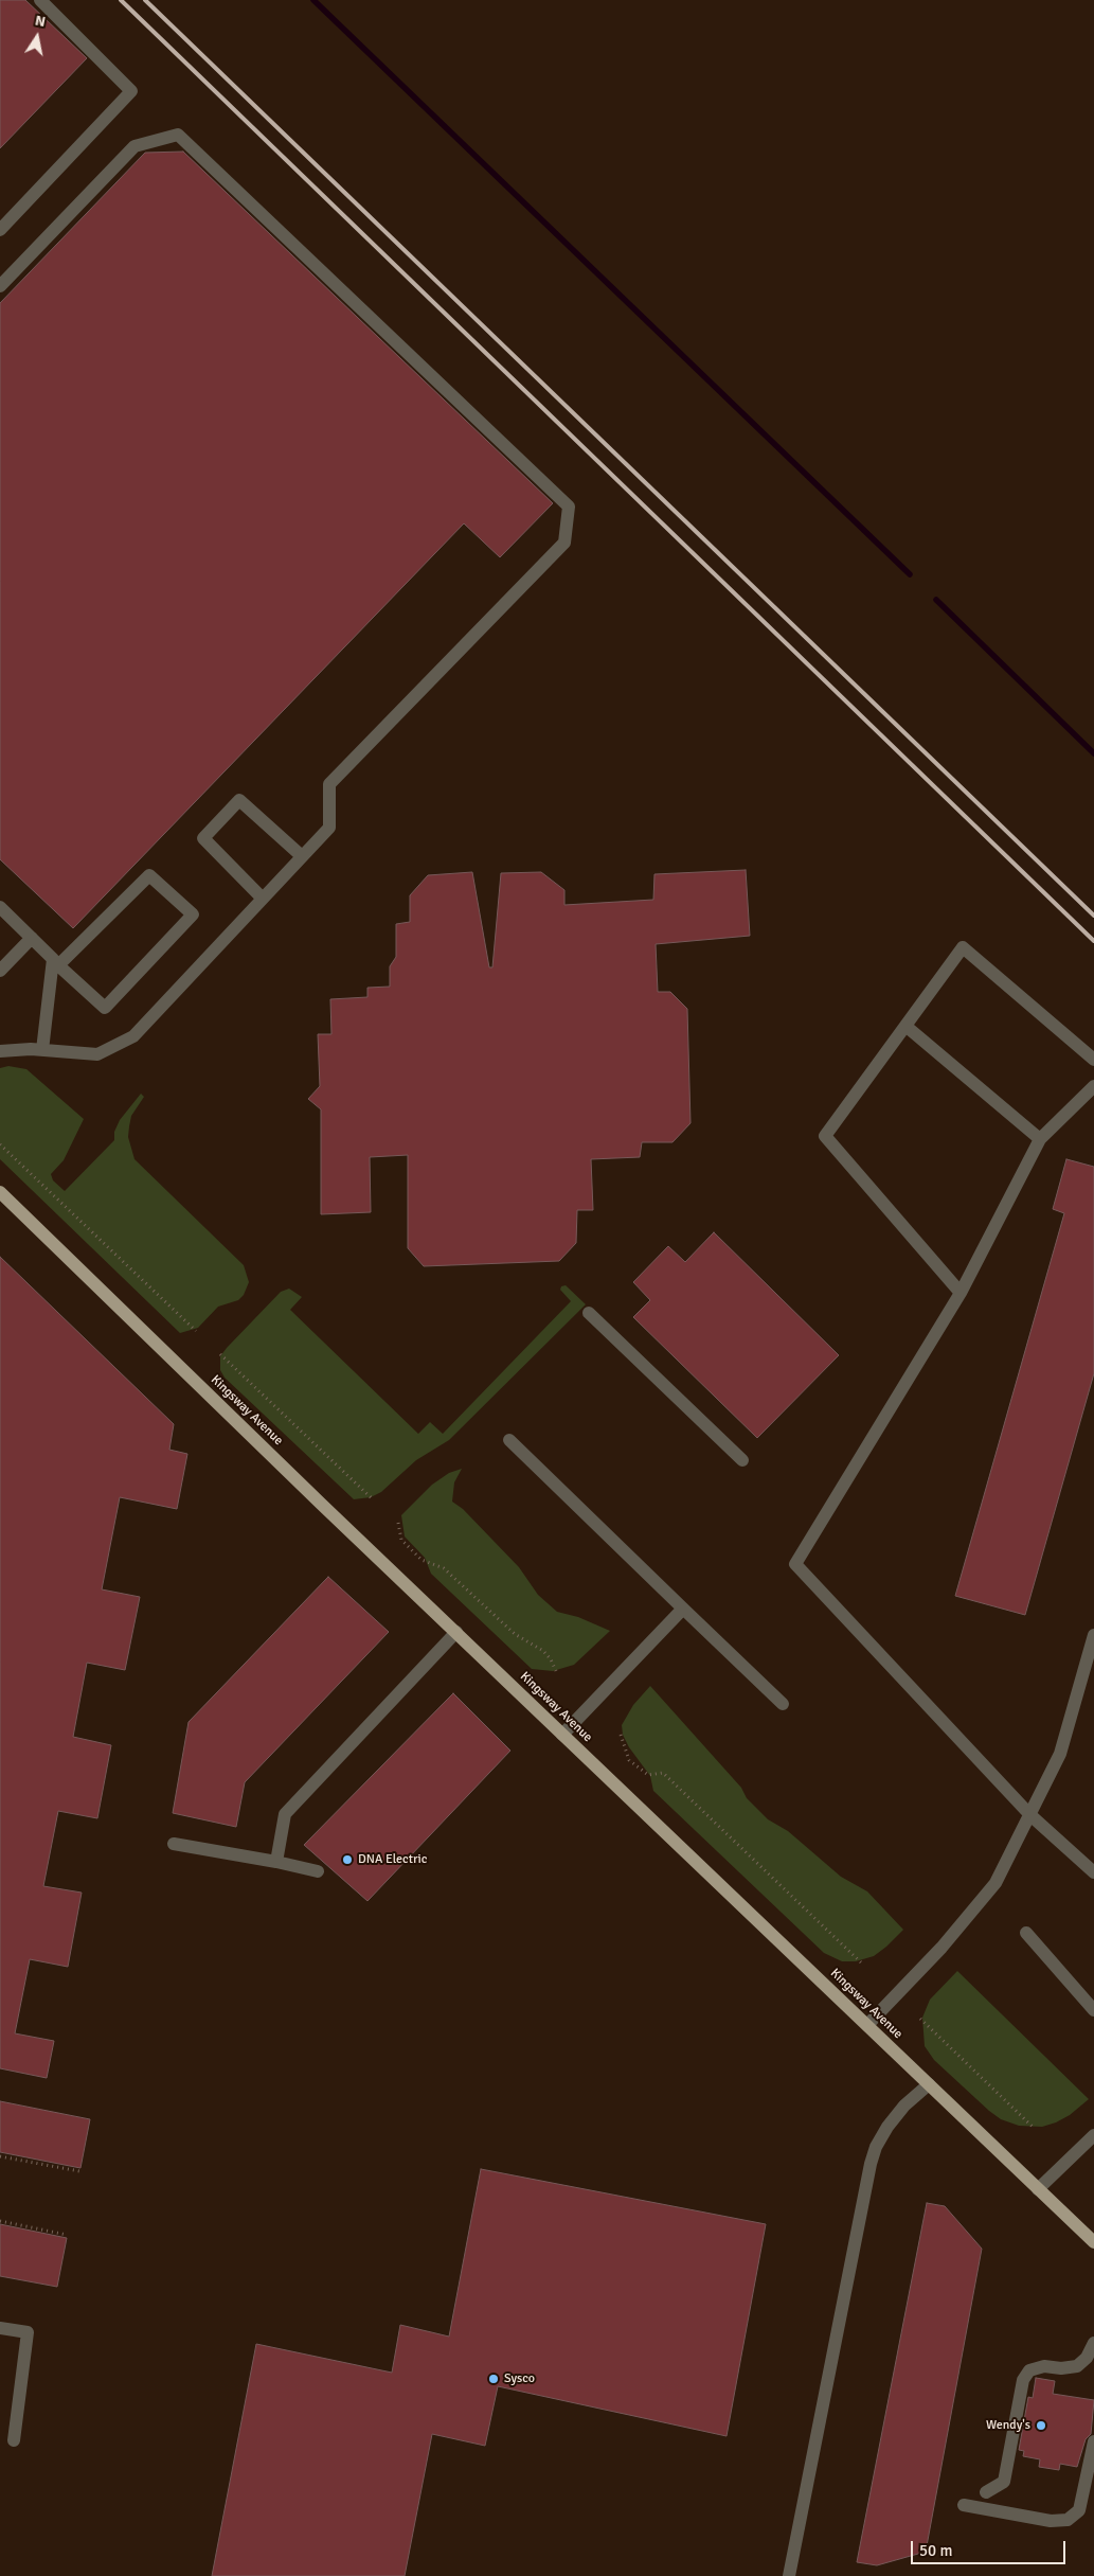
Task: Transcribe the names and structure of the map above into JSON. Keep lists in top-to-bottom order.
{
  "streets": {
    "main road": ["Kingsway Avenue"]
  },
  "places": ["DNA Electric", "Sysco", "Wendy's"],
  "scale_bar": "50 m",
  "north": "top"
}
